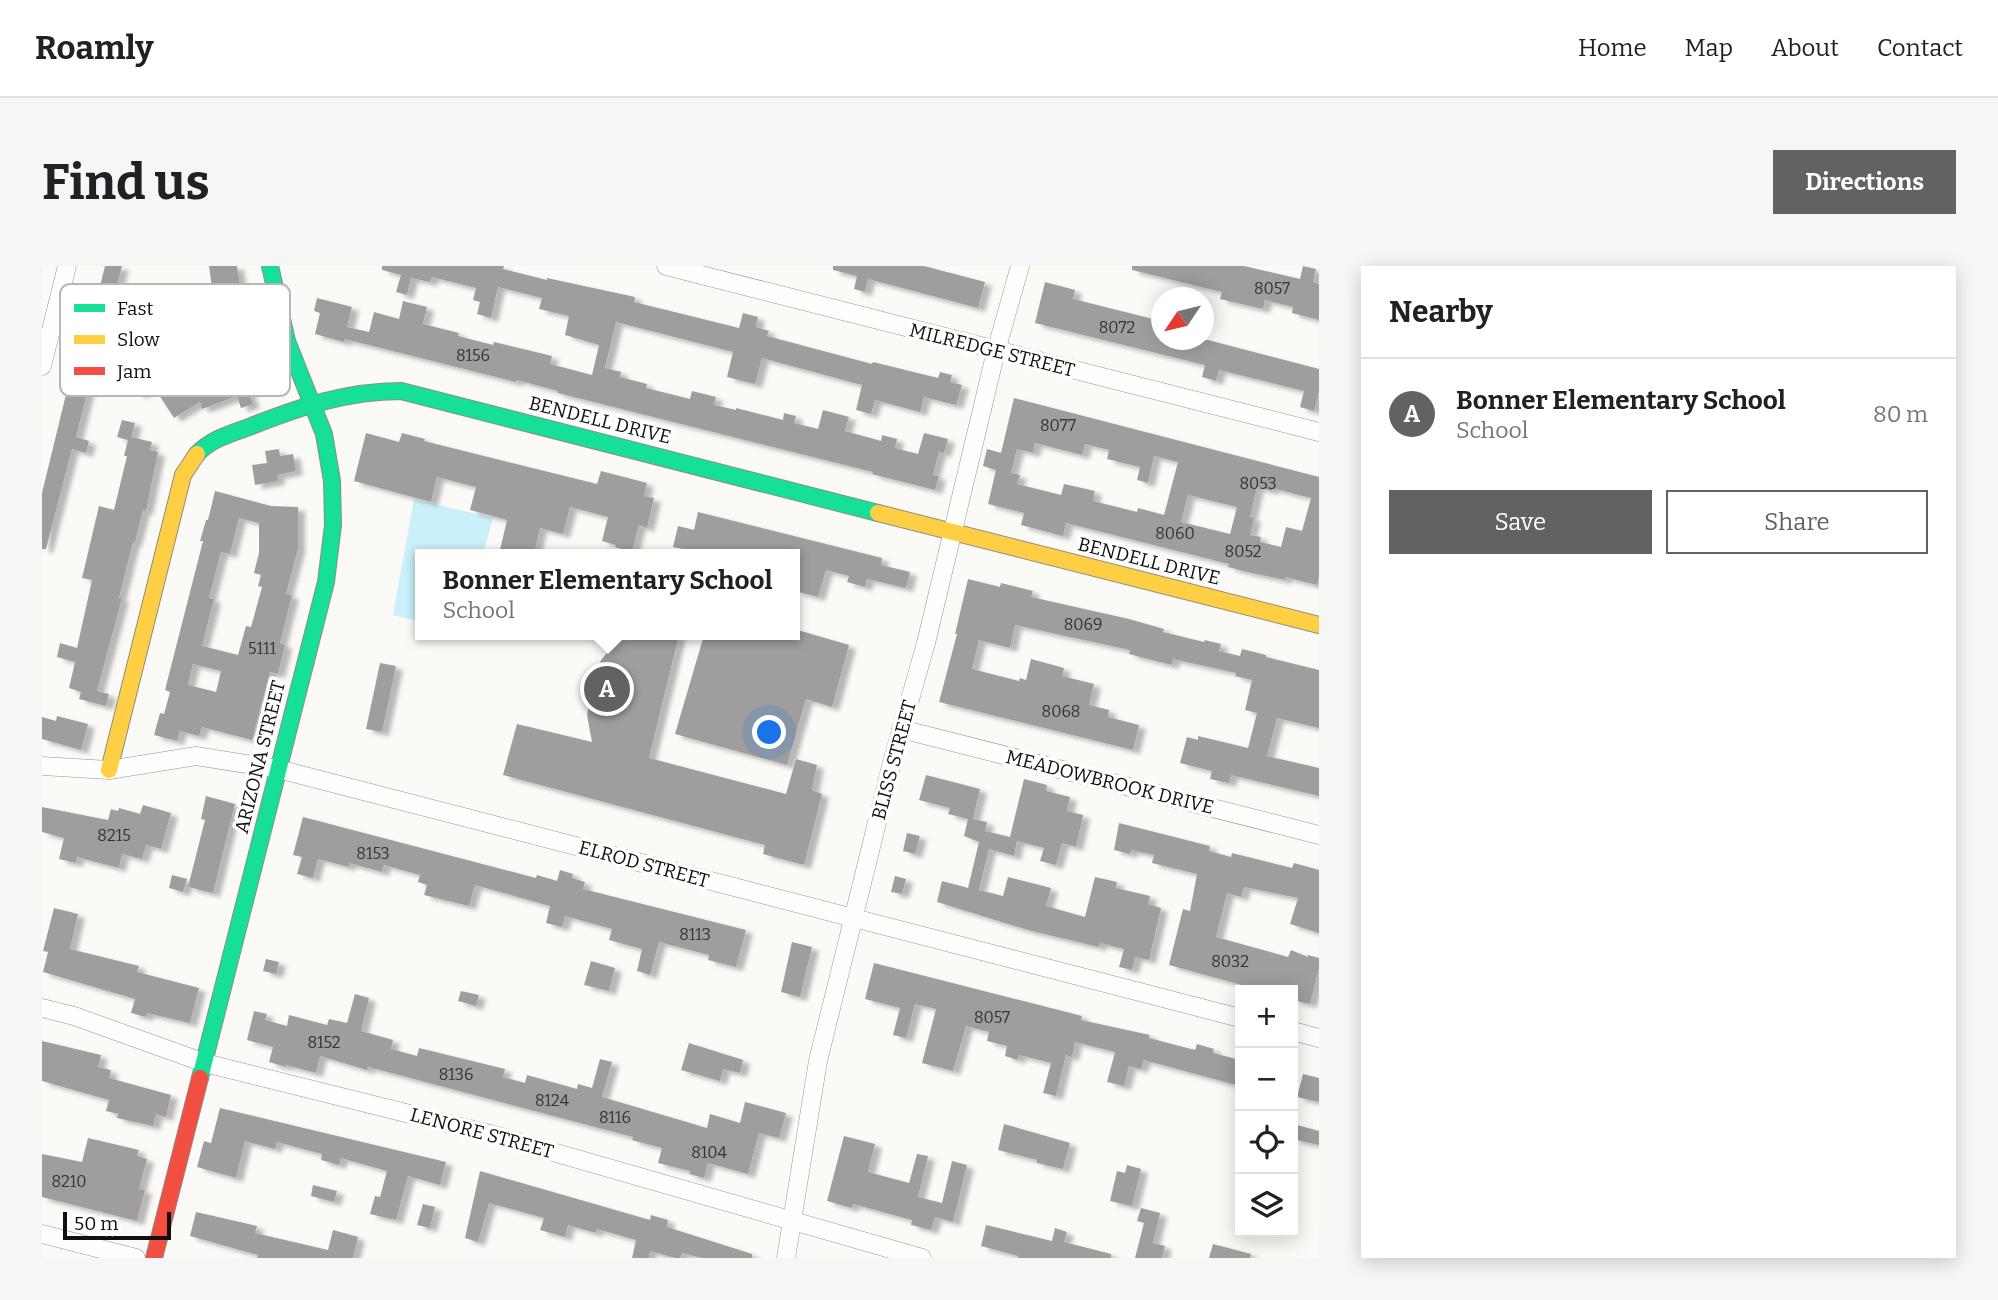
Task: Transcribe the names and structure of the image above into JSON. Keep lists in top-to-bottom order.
{
  "streets": {
    "street": [
      "MILREDGE STREET",
      "BENDELL DRIVE",
      "ARIZONA STREET",
      "BLISS STREET",
      "MEADOWBROOK DRIVE",
      "ELROD STREET",
      "LENORE STREET"
    ]
  },
  "crossings": [
    ["MILREDGE STREET", "BLISS STREET"],
    ["BENDELL DRIVE", "ARIZONA STREET"],
    ["BENDELL DRIVE", "BLISS STREET"],
    ["BENDELL DRIVE", "ELROD STREET"],
    ["ARIZONA STREET", "ELROD STREET"],
    ["ARIZONA STREET", "LENORE STREET"],
    ["BLISS STREET", "MEADOWBROOK DRIVE"],
    ["BLISS STREET", "ELROD STREET"],
    ["BLISS STREET", "LENORE STREET"]
  ],
  "house_numbers": [
    "8057",
    "8072",
    "8156",
    "8077",
    "8053",
    "8060",
    "8052",
    "8069",
    "5111",
    "8068",
    "8215",
    "8153",
    "8113",
    "8032",
    "8057",
    "8152",
    "8136",
    "8124",
    "8116",
    "8104",
    "8210"
  ],
  "legend": ["Fast", "Slow", "Jam"],
  "scale_bar": "50 m",
  "north": "bottom left",
  "page": {
    "header": "Roamly",
    "nav": [
      "Home",
      "Map",
      "About",
      "Contact"
    ],
    "buttons": [
      "Directions",
      ["Save", "Share"]
    ],
    "title": "Find us",
    "heading": "Nearby",
    "list": [
      {
        "mark": "A",
        "name": "Bonner Elementary School",
        "note": "School",
        "value": "80 m"
      }
    ],
    "popup": ["Bonner Elementary School", "School"],
    "pins": "A",
    "map_buttons": ["+", "−"],
    "scale": "50 m"
  }
}
